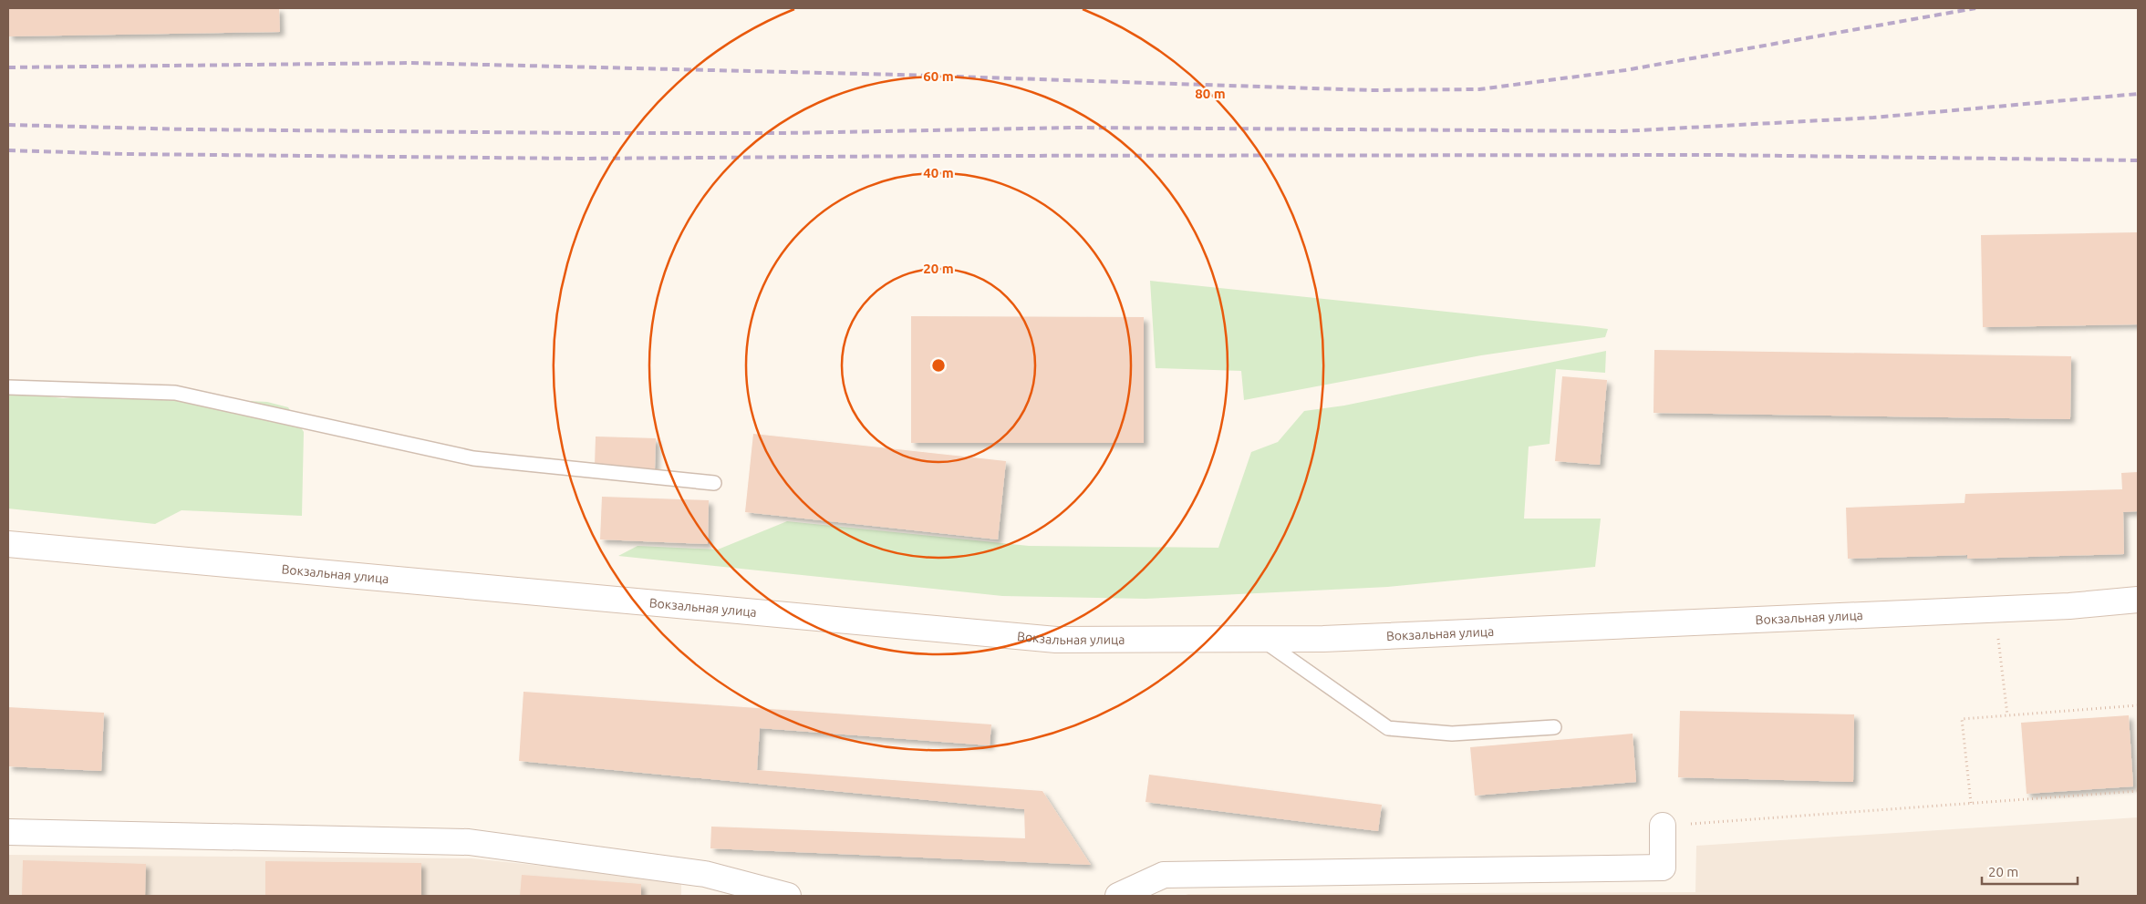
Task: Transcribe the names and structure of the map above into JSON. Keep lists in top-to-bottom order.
{
  "streets": {
    "street": ["Вокзальная улица"]
  },
  "scale_bar": "20 m",
  "rings": [
    "60 m",
    "80 m",
    "40 m",
    "20 m"
  ]
}
